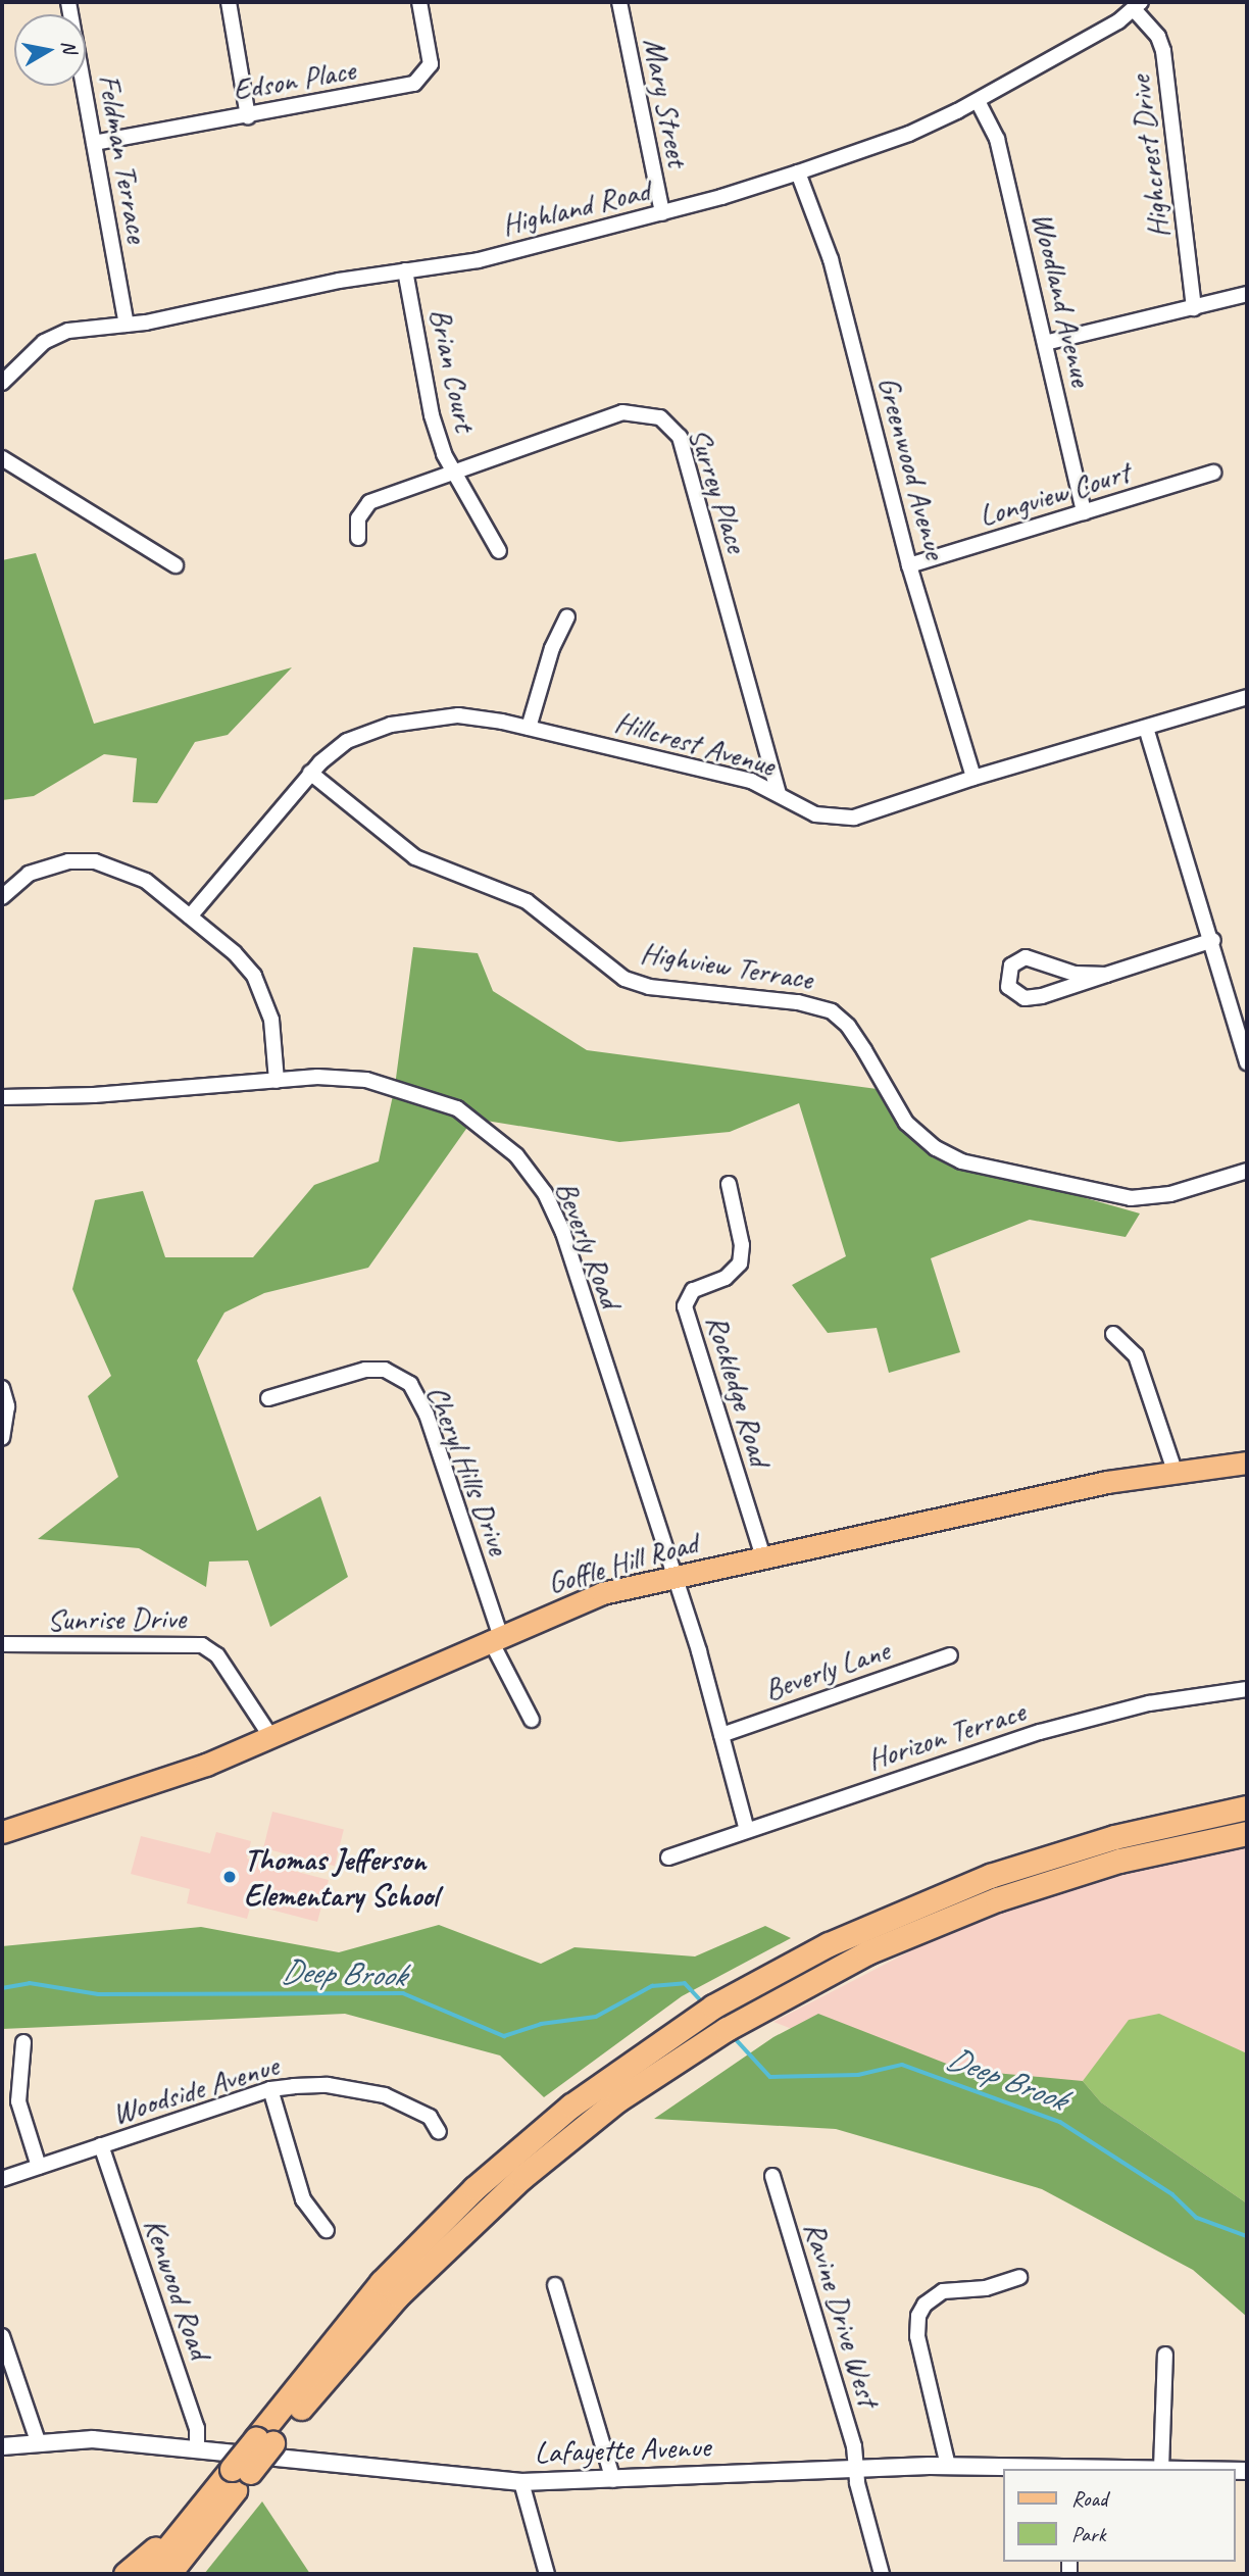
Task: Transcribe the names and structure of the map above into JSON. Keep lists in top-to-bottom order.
{
  "streets": {
    "main road": ["Goffle Hill Road"],
    "street": [
      "Edson Place",
      "Mary Street",
      "Highcrest Drive",
      "Feldman Terrace",
      "Highland Road",
      "Woodland Avenue",
      "Brian Court",
      "Greenwood Avenue",
      "Surrey Place",
      "Longview Court",
      "Hillcrest Avenue",
      "Highview Terrace",
      "Beverly Road",
      "Rockledge Road",
      "Cheryl Hills Drive",
      "Sunrise Drive",
      "Beverly Lane",
      "Horizon Terrace",
      "Woodside Avenue",
      "Kenwood Road",
      "Ravine Drive West",
      "Lafayette Avenue"
    ]
  },
  "crossings": [
    ["Edson Place", "Feldman Terrace"],
    ["Mary Street", "Highland Road"],
    ["Highcrest Drive", "Highland Road"],
    ["Feldman Terrace", "Highland Road"],
    ["Highland Road", "Woodland Avenue"],
    ["Highland Road", "Brian Court"],
    ["Highland Road", "Greenwood Avenue"],
    ["Woodland Avenue", "Longview Court"],
    ["Brian Court", "Surrey Place"],
    ["Greenwood Avenue", "Longview Court"],
    ["Greenwood Avenue", "Hillcrest Avenue"],
    ["Surrey Place", "Hillcrest Avenue"],
    ["Hillcrest Avenue", "Highview Terrace"],
    ["Beverly Road", "Goffle Hill Road"],
    ["Beverly Road", "Beverly Lane"],
    ["Beverly Road", "Horizon Terrace"],
    ["Rockledge Road", "Goffle Hill Road"],
    ["Cheryl Hills Drive", "Goffle Hill Road"],
    ["Goffle Hill Road", "Sunrise Drive"],
    ["Woodside Avenue", "Kenwood Road"],
    ["Kenwood Road", "Lafayette Avenue"],
    ["Ravine Drive West", "Lafayette Avenue"]
  ],
  "water": ["Deep Brook"],
  "places": ["Thomas Jefferson Elementary School"],
  "legend": ["Road", "Park"],
  "north": "right"
}
